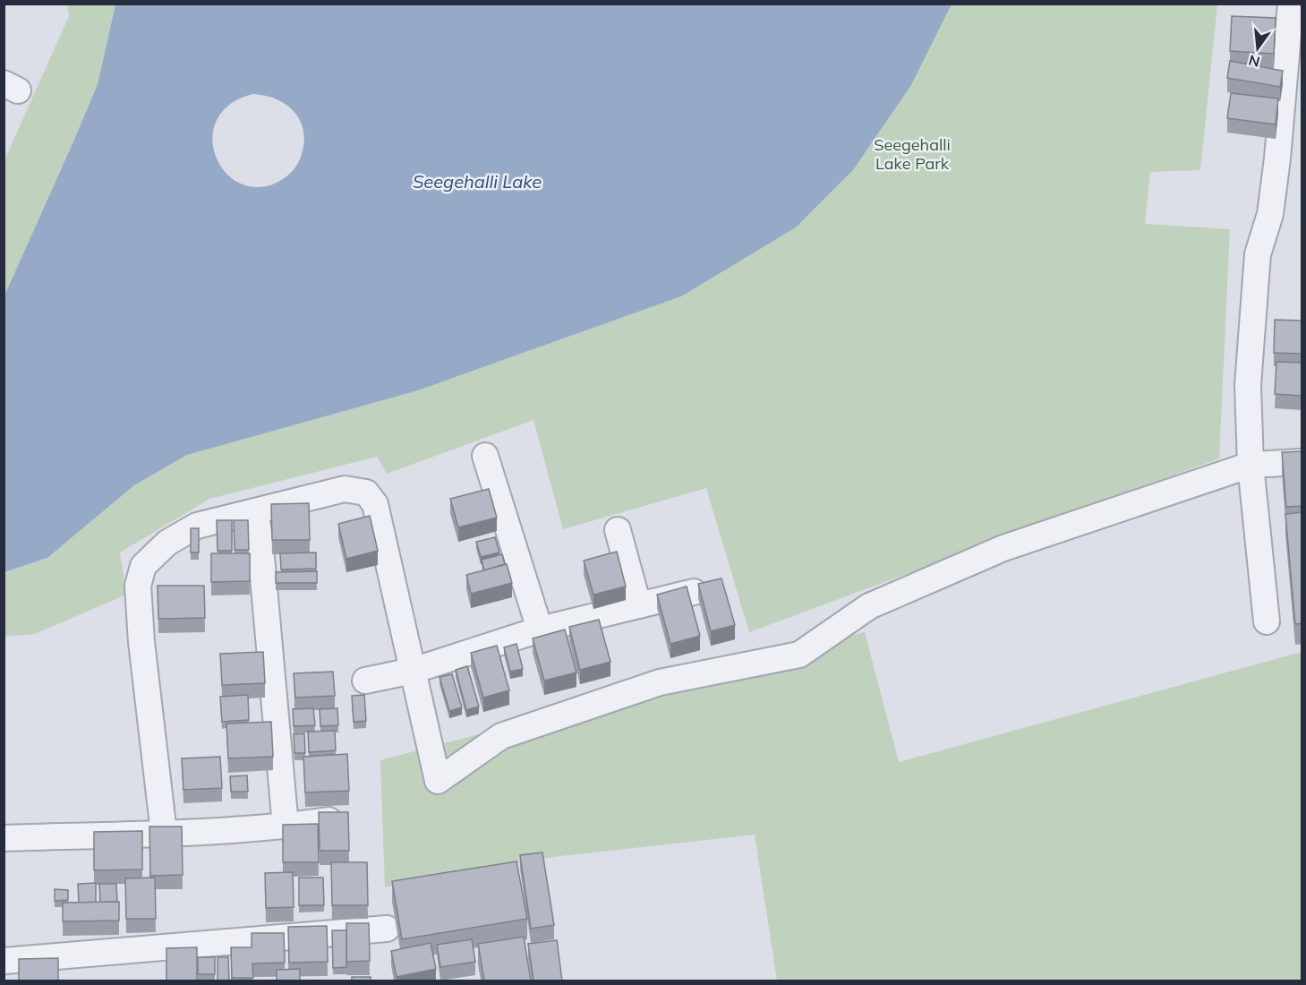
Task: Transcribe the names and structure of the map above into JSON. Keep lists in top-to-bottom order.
{
  "water": ["Seegehalli Lake"],
  "parks": ["Seegehalli Lake Park"],
  "north": "bottom"
}
